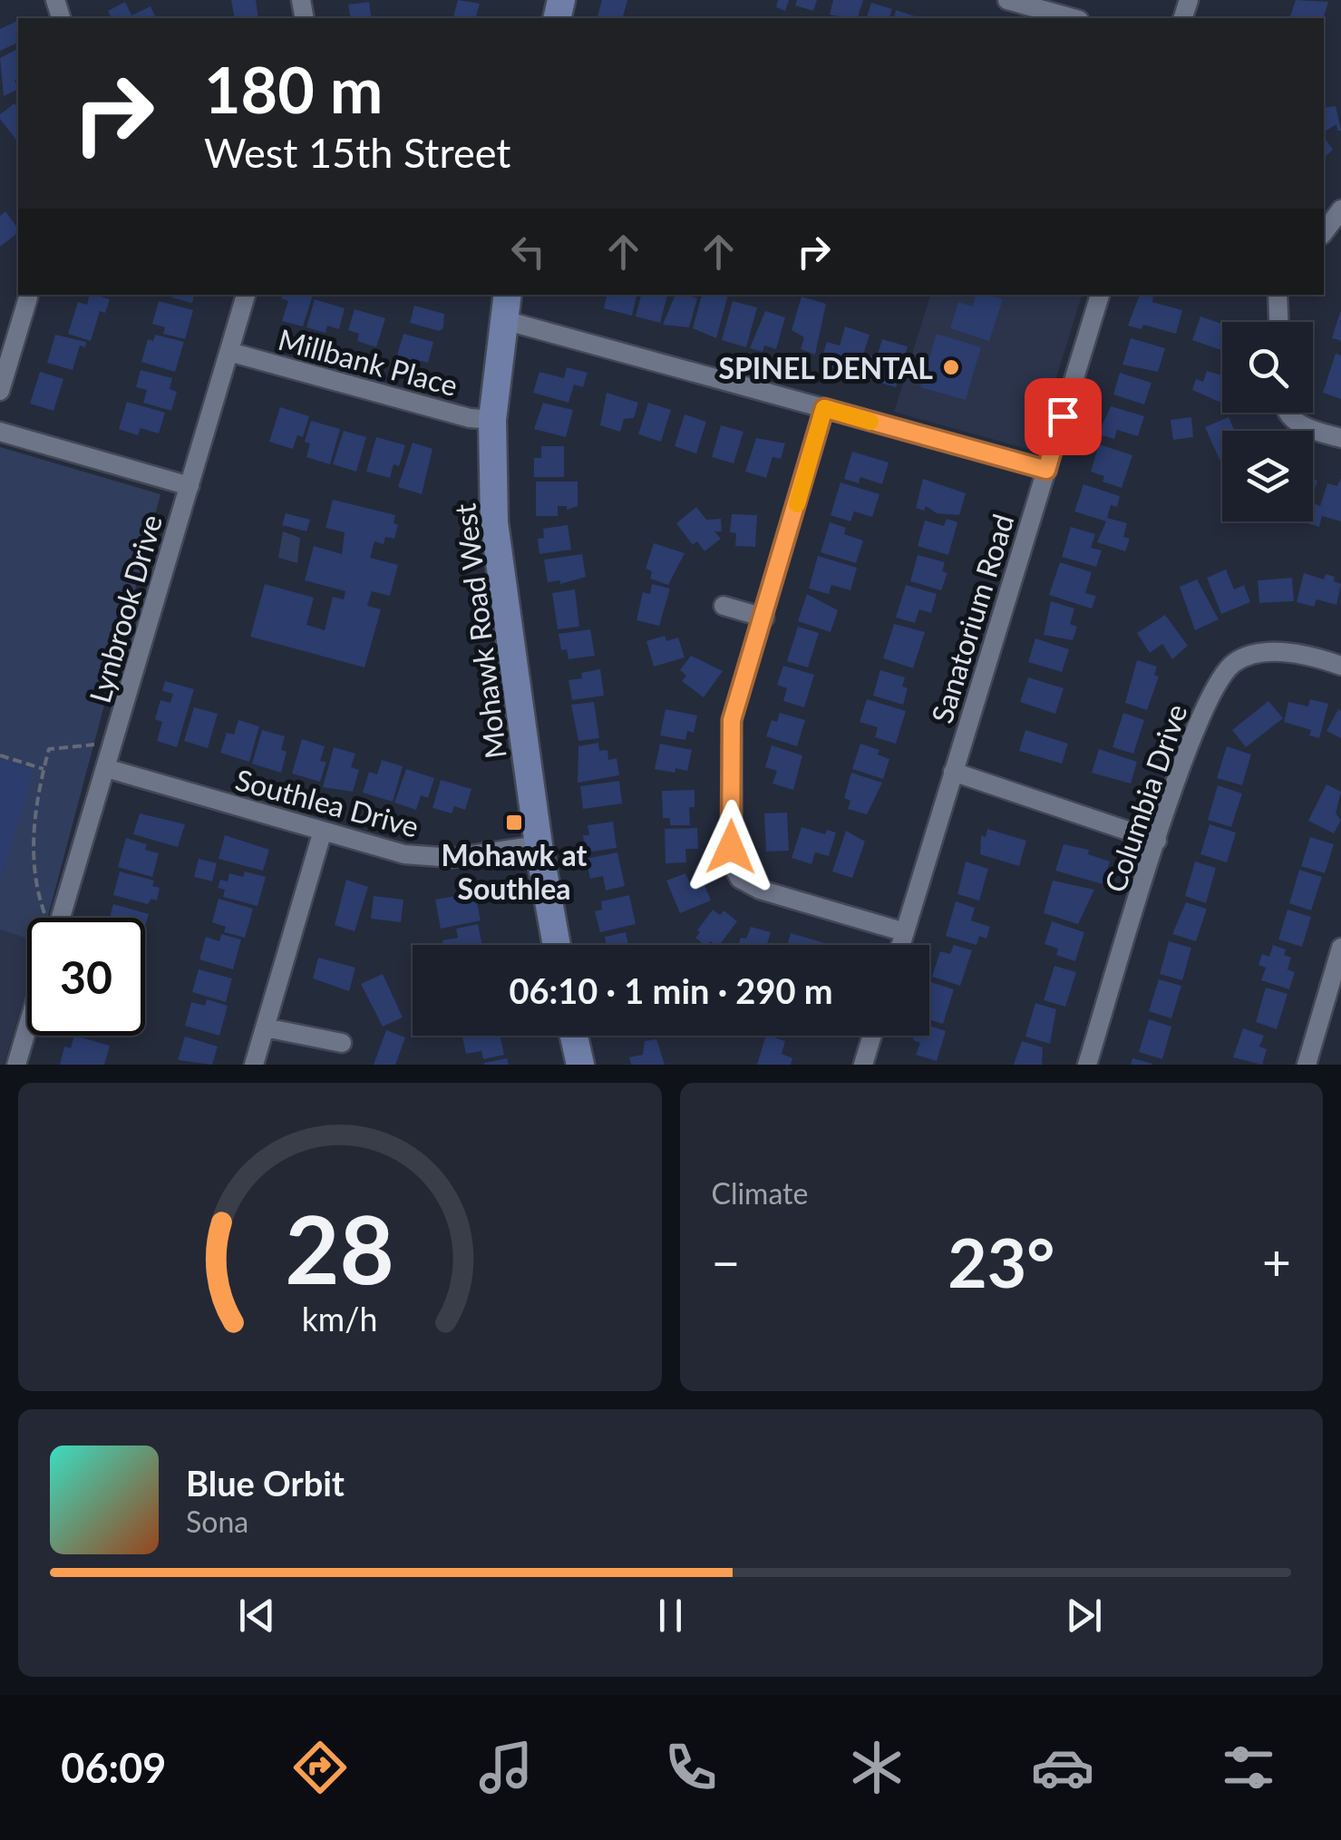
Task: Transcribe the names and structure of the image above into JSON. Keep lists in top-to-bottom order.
{
  "streets": {
    "main road": ["Mohawk Road West"],
    "street": [
      "Millbank Place",
      "Lynbrook Drive",
      "Sanatorium Road",
      "Columbia Drive",
      "Southlea Drive"
    ]
  },
  "crossings": [
    ["Millbank Place", "Lynbrook Drive"],
    ["Millbank Place", "Mohawk Road West"],
    ["Lynbrook Drive", "Southlea Drive"],
    ["Mohawk Road West", "Southlea Drive"]
  ],
  "places": {
    "other": ["SPINEL DENTAL"],
    "transit": ["Mohawk at Southlea"]
  },
  "page": {
    "turn": ["180 m", "West 15th Street"],
    "limit": "30",
    "trip": "06:10 · 1 min · 290 m",
    "tile": "Climate",
    "heat": ["−", "23°", "+"],
    "song": ["Blue Orbit", "Sona"],
    "tabs": "06:09",
    "gauge": ["28", "km/h"]
  }
}
